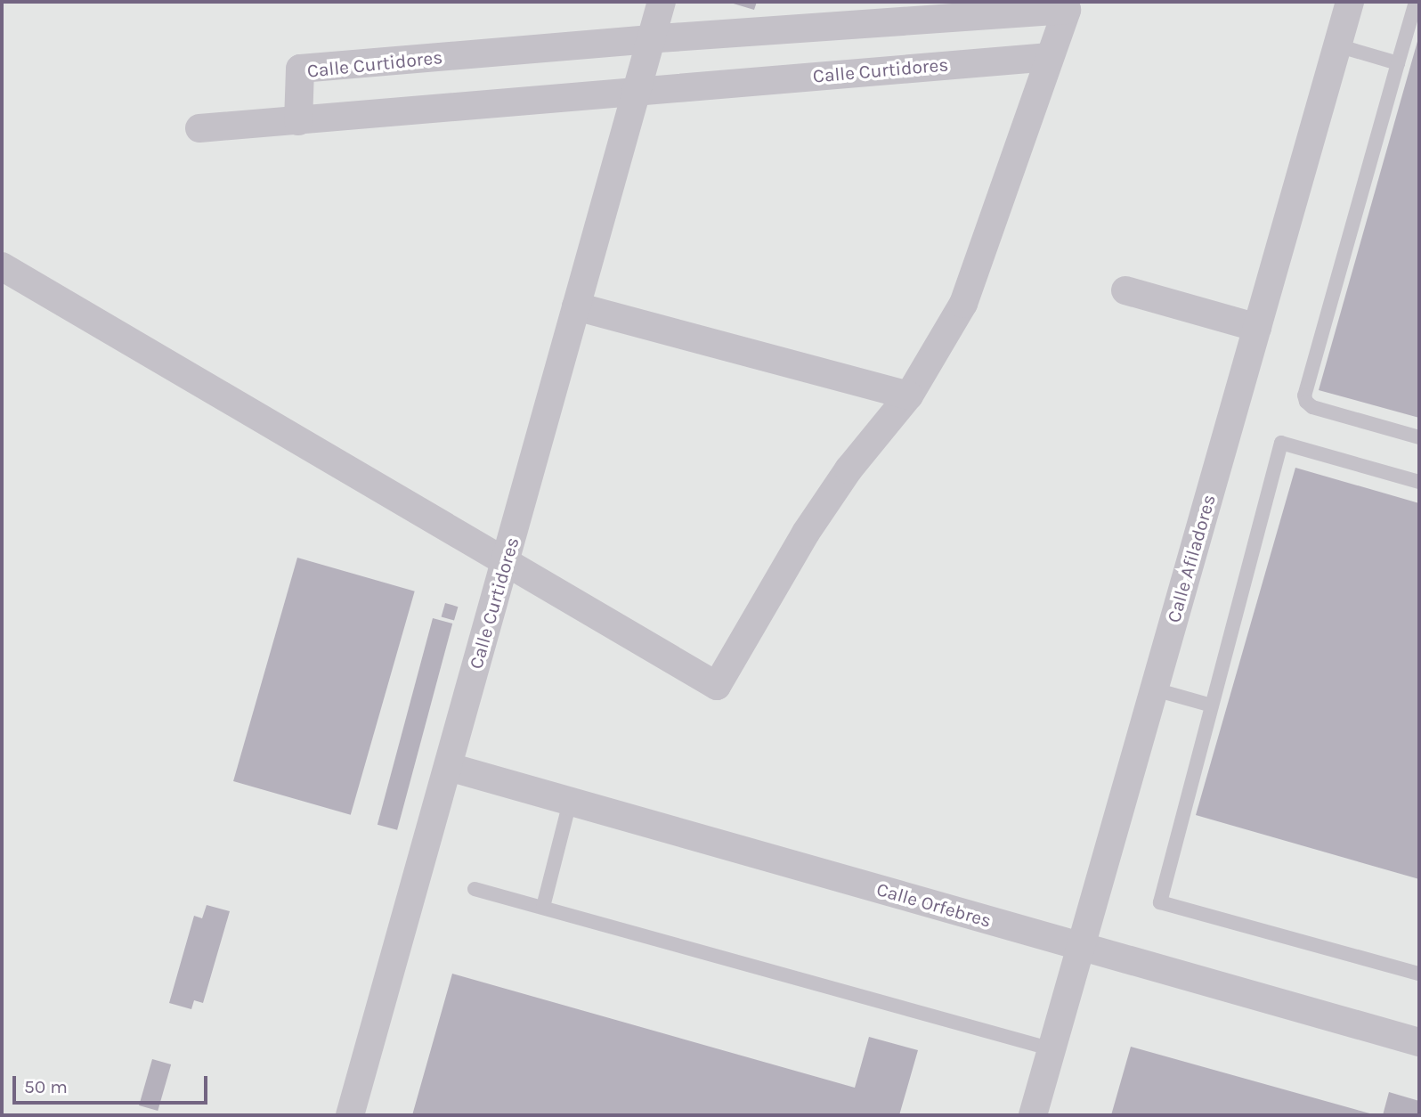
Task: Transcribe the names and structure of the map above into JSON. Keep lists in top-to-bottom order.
{
  "streets": {
    "street": ["Calle Curtidores", "Calle Afiladores", "Calle Orfebres"]
  },
  "crossings": [
    ["Calle Curtidores", "Calle Orfebres"],
    ["Calle Afiladores", "Calle Orfebres"]
  ],
  "scale_bar": "50 m"
}
